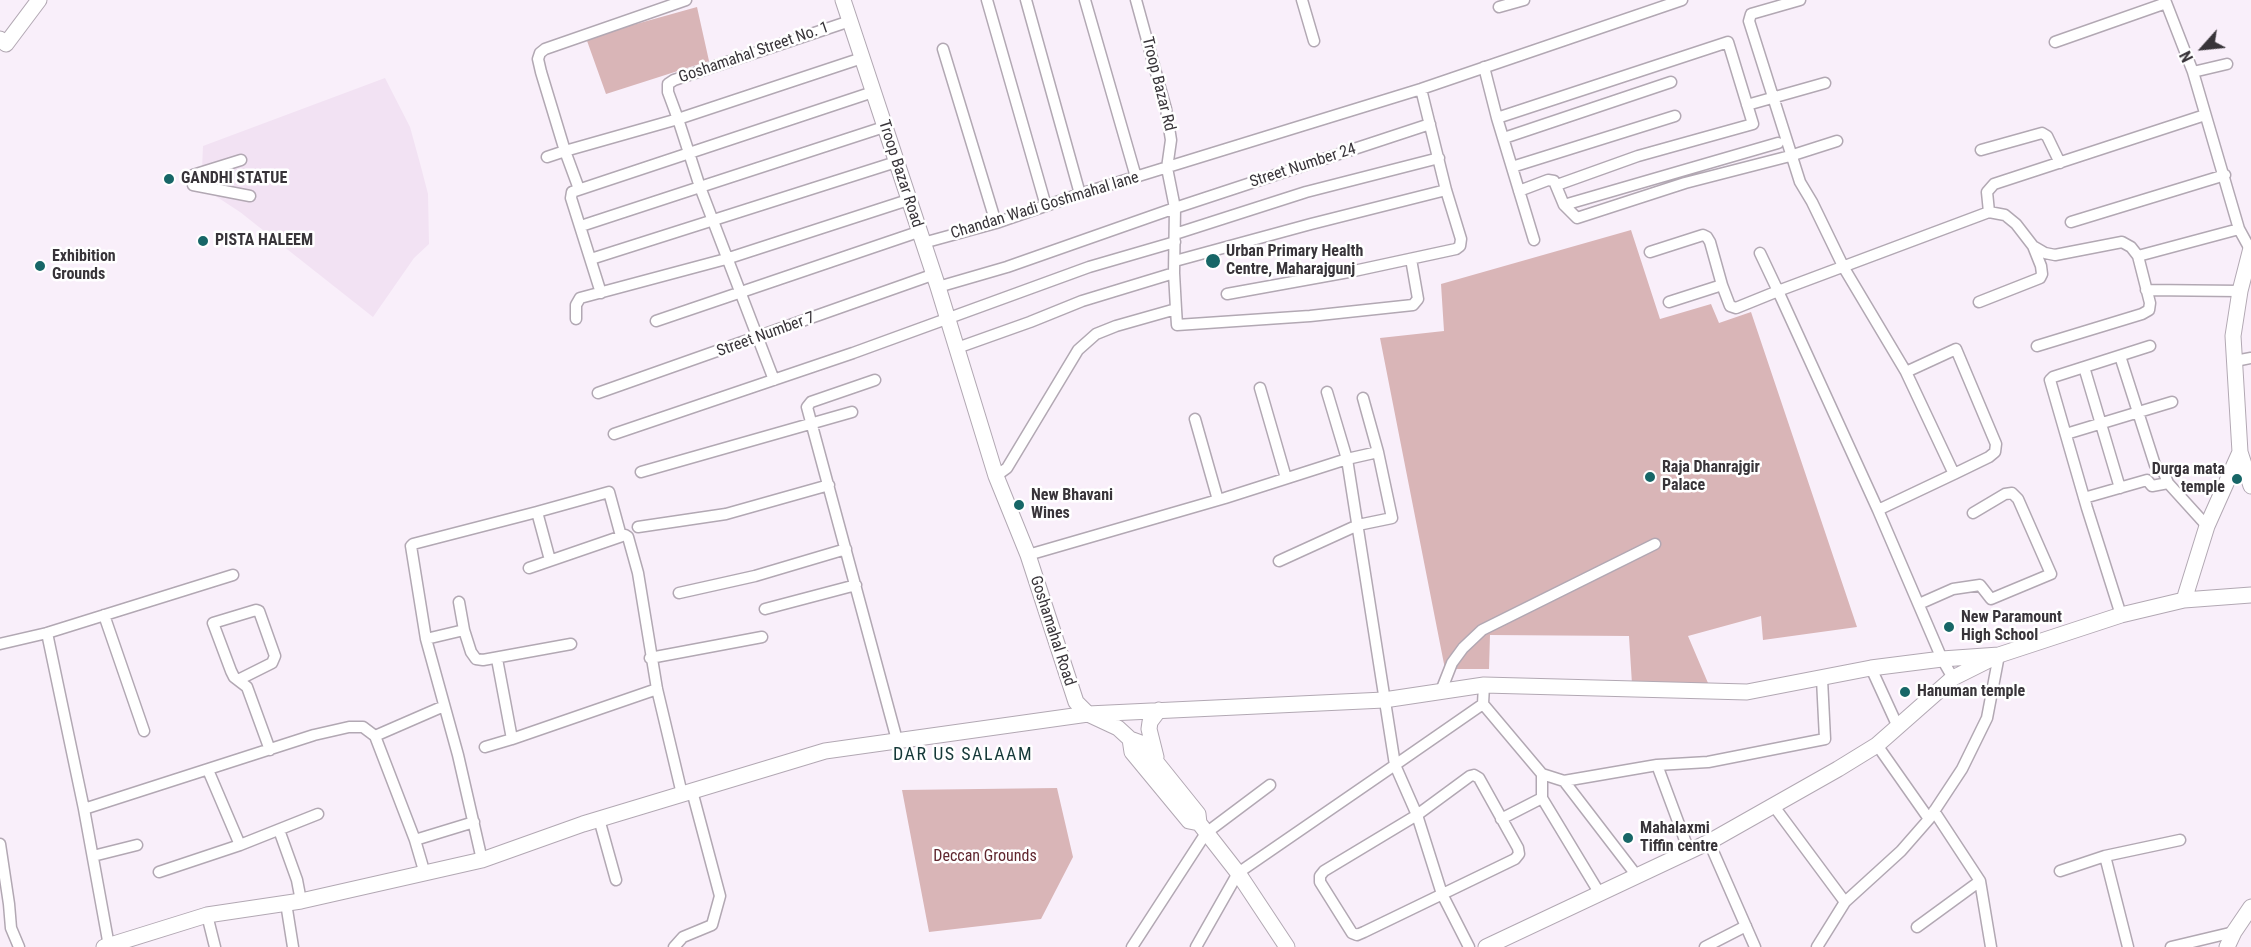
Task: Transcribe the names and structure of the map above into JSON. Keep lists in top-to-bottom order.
{
  "streets": {
    "street": [
      "Goshamahal Street No. 1",
      "Troop Bazar Rd",
      "Street Number 24",
      "Troop Bazar Road",
      "Chandan Wadi Goshmahal lane",
      "Street Number 7",
      "Goshamahal Road"
    ]
  },
  "crossings": [
    ["Goshamahal Street No. 1", "Troop Bazar Road"],
    ["Troop Bazar Rd", "Street Number 24"],
    ["Troop Bazar Rd", "Chandan Wadi Goshmahal lane"],
    ["Street Number 24", "Troop Bazar Road"],
    ["Street Number 24", "Street Number 7"],
    ["Troop Bazar Road", "Chandan Wadi Goshmahal lane"],
    ["Troop Bazar Road", "Street Number 7"],
    ["Troop Bazar Road", "Goshamahal Road"]
  ],
  "districts": ["DAR US SALAAM"],
  "parks": ["Deccan Grounds"],
  "places": [
    "GANDHI STATUE",
    "PISTA HALEEM",
    "Urban Primary Health Centre, Maharajgunj",
    "Exhibition Grounds",
    "Raja Dhanrajgir Palace",
    "Durga mata temple",
    "New Bhavani Wines",
    "New Paramount High School",
    "Hanuman temple",
    "Mahalaxmi Tiffin centre"
  ],
  "north": "bottom left"
}
